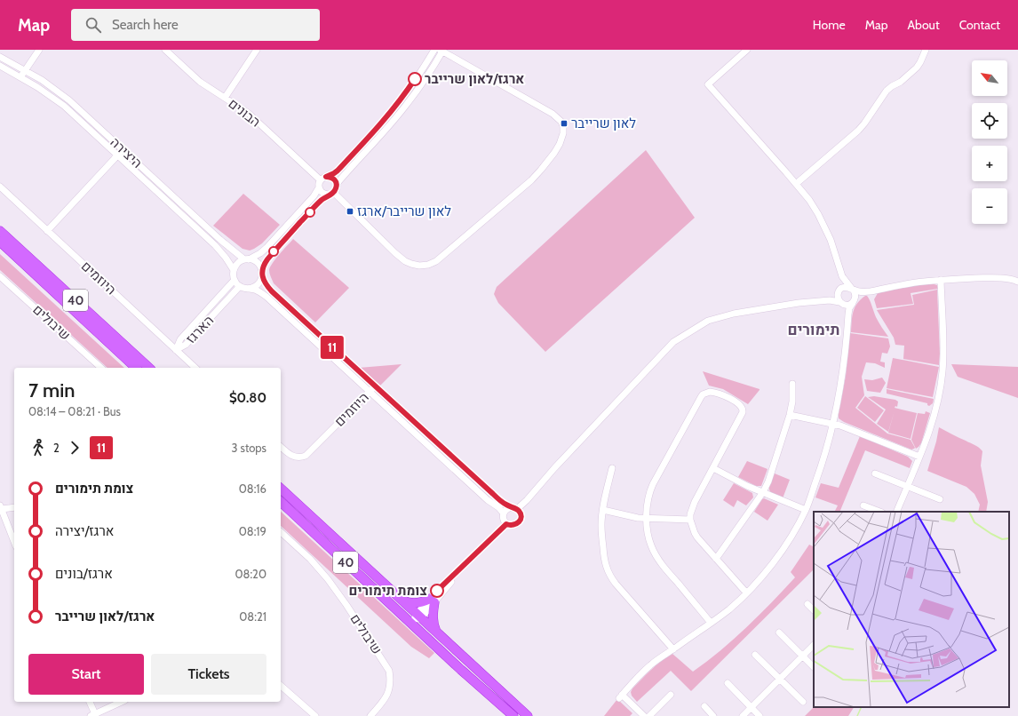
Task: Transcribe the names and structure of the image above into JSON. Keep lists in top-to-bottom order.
{
  "streets": {
    "highway": ["40"],
    "street": [
      "הבונים",
      "היצירה",
      "היוזמים",
      "שיבולים",
      "הארגז"
    ]
  },
  "crossings": [
    ["היצירה", "הארגז"],
    ["היוזמים", "הארגז"]
  ],
  "districts": ["תימורים"],
  "places": {
    "other": ["ארגז/לאון שרייבר", "צומת תימורים"],
    "transit": ["לאון שרייבר", "לאון שרייבר/ארגז"]
  },
  "lines": ["bus line 11"],
  "north": "top left",
  "page": {
    "header": "Map",
    "search": "Search here",
    "nav": [
      "Home",
      "Map",
      "About",
      "Contact"
    ],
    "on_map": "11",
    "map_buttons": ["+", "−"],
    "heading": ["7 min", "08:14 – 08:21 · Bus", "$0.80"],
    "legs": ["2", "11", "3 stops"],
    "list": [
      {
        "name": "צומת תימורים",
        "value": "08:16"
      },
      {
        "name": "ארגז/יצירה",
        "value": "08:19"
      },
      {
        "name": "ארגז/בונים",
        "value": "08:20"
      },
      {
        "name": "ארגז/לאון שרייבר",
        "value": "08:21"
      }
    ],
    "buttons": ["Start", "Tickets"]
  }
}
